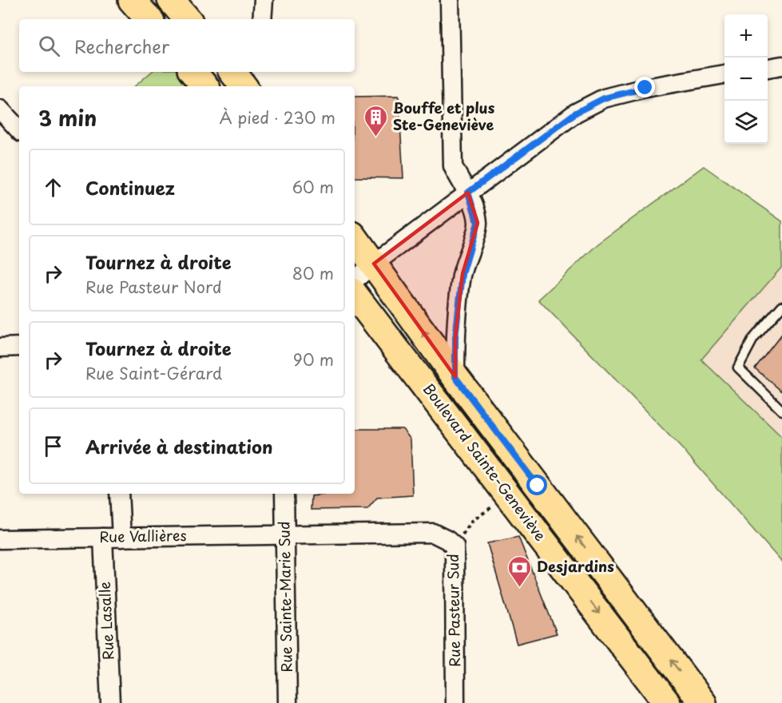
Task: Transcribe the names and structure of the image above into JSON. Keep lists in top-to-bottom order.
{
  "streets": {
    "main road": ["Boulevard Sainte-Geneviève"],
    "street": [
      "Rue Vallières",
      "Rue Sainte-Marie Sud",
      "Rue Pasteur Sud",
      "Rue Lasalle"
    ]
  },
  "crossings": [
    ["Rue Vallières", "Rue Sainte-Marie Sud"],
    ["Rue Vallières", "Rue Pasteur Sud"],
    ["Rue Vallières", "Rue Lasalle"],
    ["Rue Sainte-Marie Sud", "Rue Pasteur Sud"]
  ],
  "places": {
    "building": ["Bouffe et plus Ste-Geneviève"],
    "bank": ["Desjardins"]
  },
  "page": {
    "map_buttons": ["+", "−"],
    "search": "Rechercher",
    "heading": ["3 min", "À pied · 230 m"],
    "list": [
      ["Continuez", "60 m"],
      ["Tournez à droite", "Rue Pasteur Nord", "80 m"],
      ["Tournez à droite", "Rue Saint-Gérard", "90 m"],
      "Arrivée à destination"
    ]
  }
}
